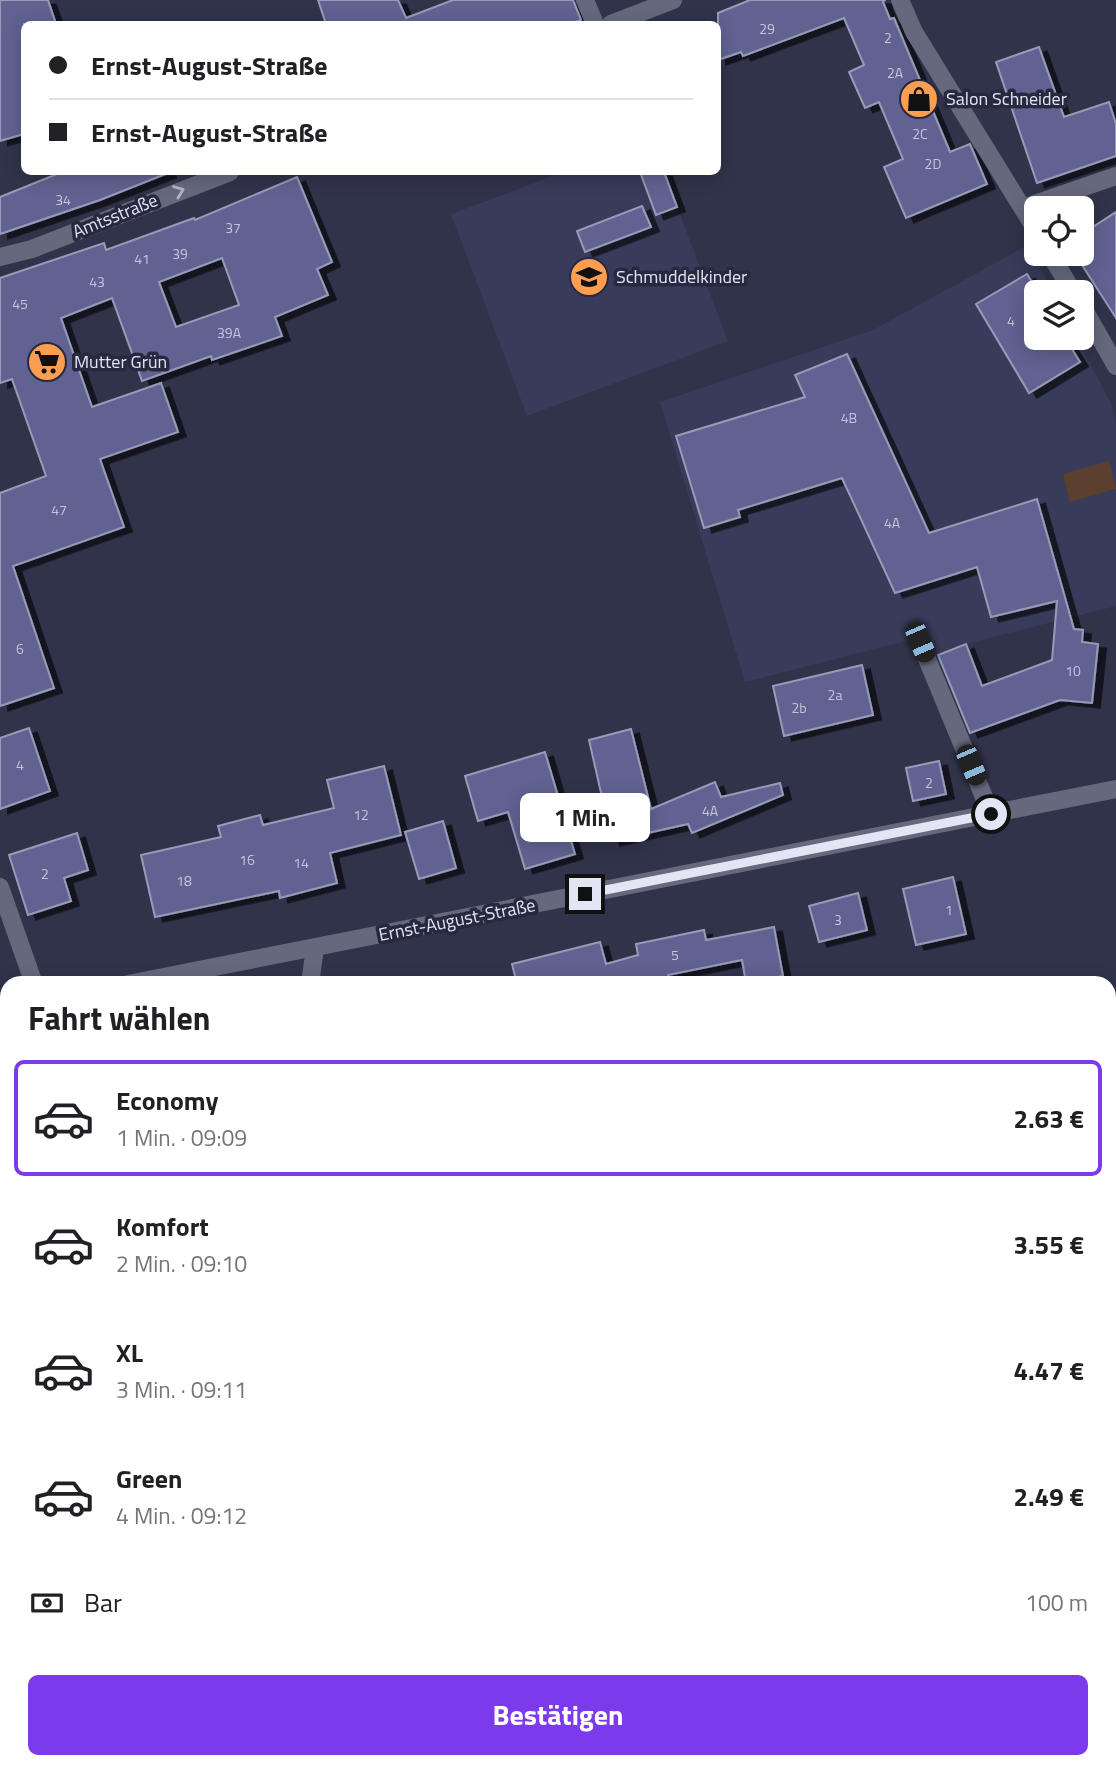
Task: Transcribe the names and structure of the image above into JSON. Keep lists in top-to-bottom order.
{
  "streets": {
    "street": ["Amtsstraße", "Ernst-August-Straße"]
  },
  "one_way": ["Amtsstraße"],
  "places": {
    "shop": ["Salon Schneider"],
    "school or university": ["Schmuddelkinder"],
    "supermarket": ["Mutter Grün"]
  },
  "house_numbers": [
    "29",
    "2",
    "2A",
    "2C",
    "2D",
    "34",
    "37",
    "39",
    "41",
    "43",
    "45",
    "4",
    "39A",
    "4B",
    "47",
    "4A",
    "6",
    "10",
    "2a",
    "2b",
    "4",
    "2",
    "4A",
    "12",
    "16",
    "14",
    "2",
    "18",
    "1",
    "3",
    "5"
  ],
  "page": {
    "banner": ["Ernst-August-Straße", "Ernst-August-Straße"],
    "bubble": "1 Min.",
    "heading": "Fahrt wählen",
    "list": [
      {
        "name": "Economy",
        "note": "1 Min. · 09:09",
        "value": "2.63 €"
      },
      {
        "name": "Komfort",
        "note": "2 Min. · 09:10",
        "value": "3.55 €"
      },
      {
        "name": "XL",
        "note": "3 Min. · 09:11",
        "value": "4.47 €"
      },
      {
        "name": "Green",
        "note": "4 Min. · 09:12",
        "value": "2.49 €"
      }
    ],
    "pay": ["Bar", "100 m"],
    "buttons": "Bestätigen"
  }
}
